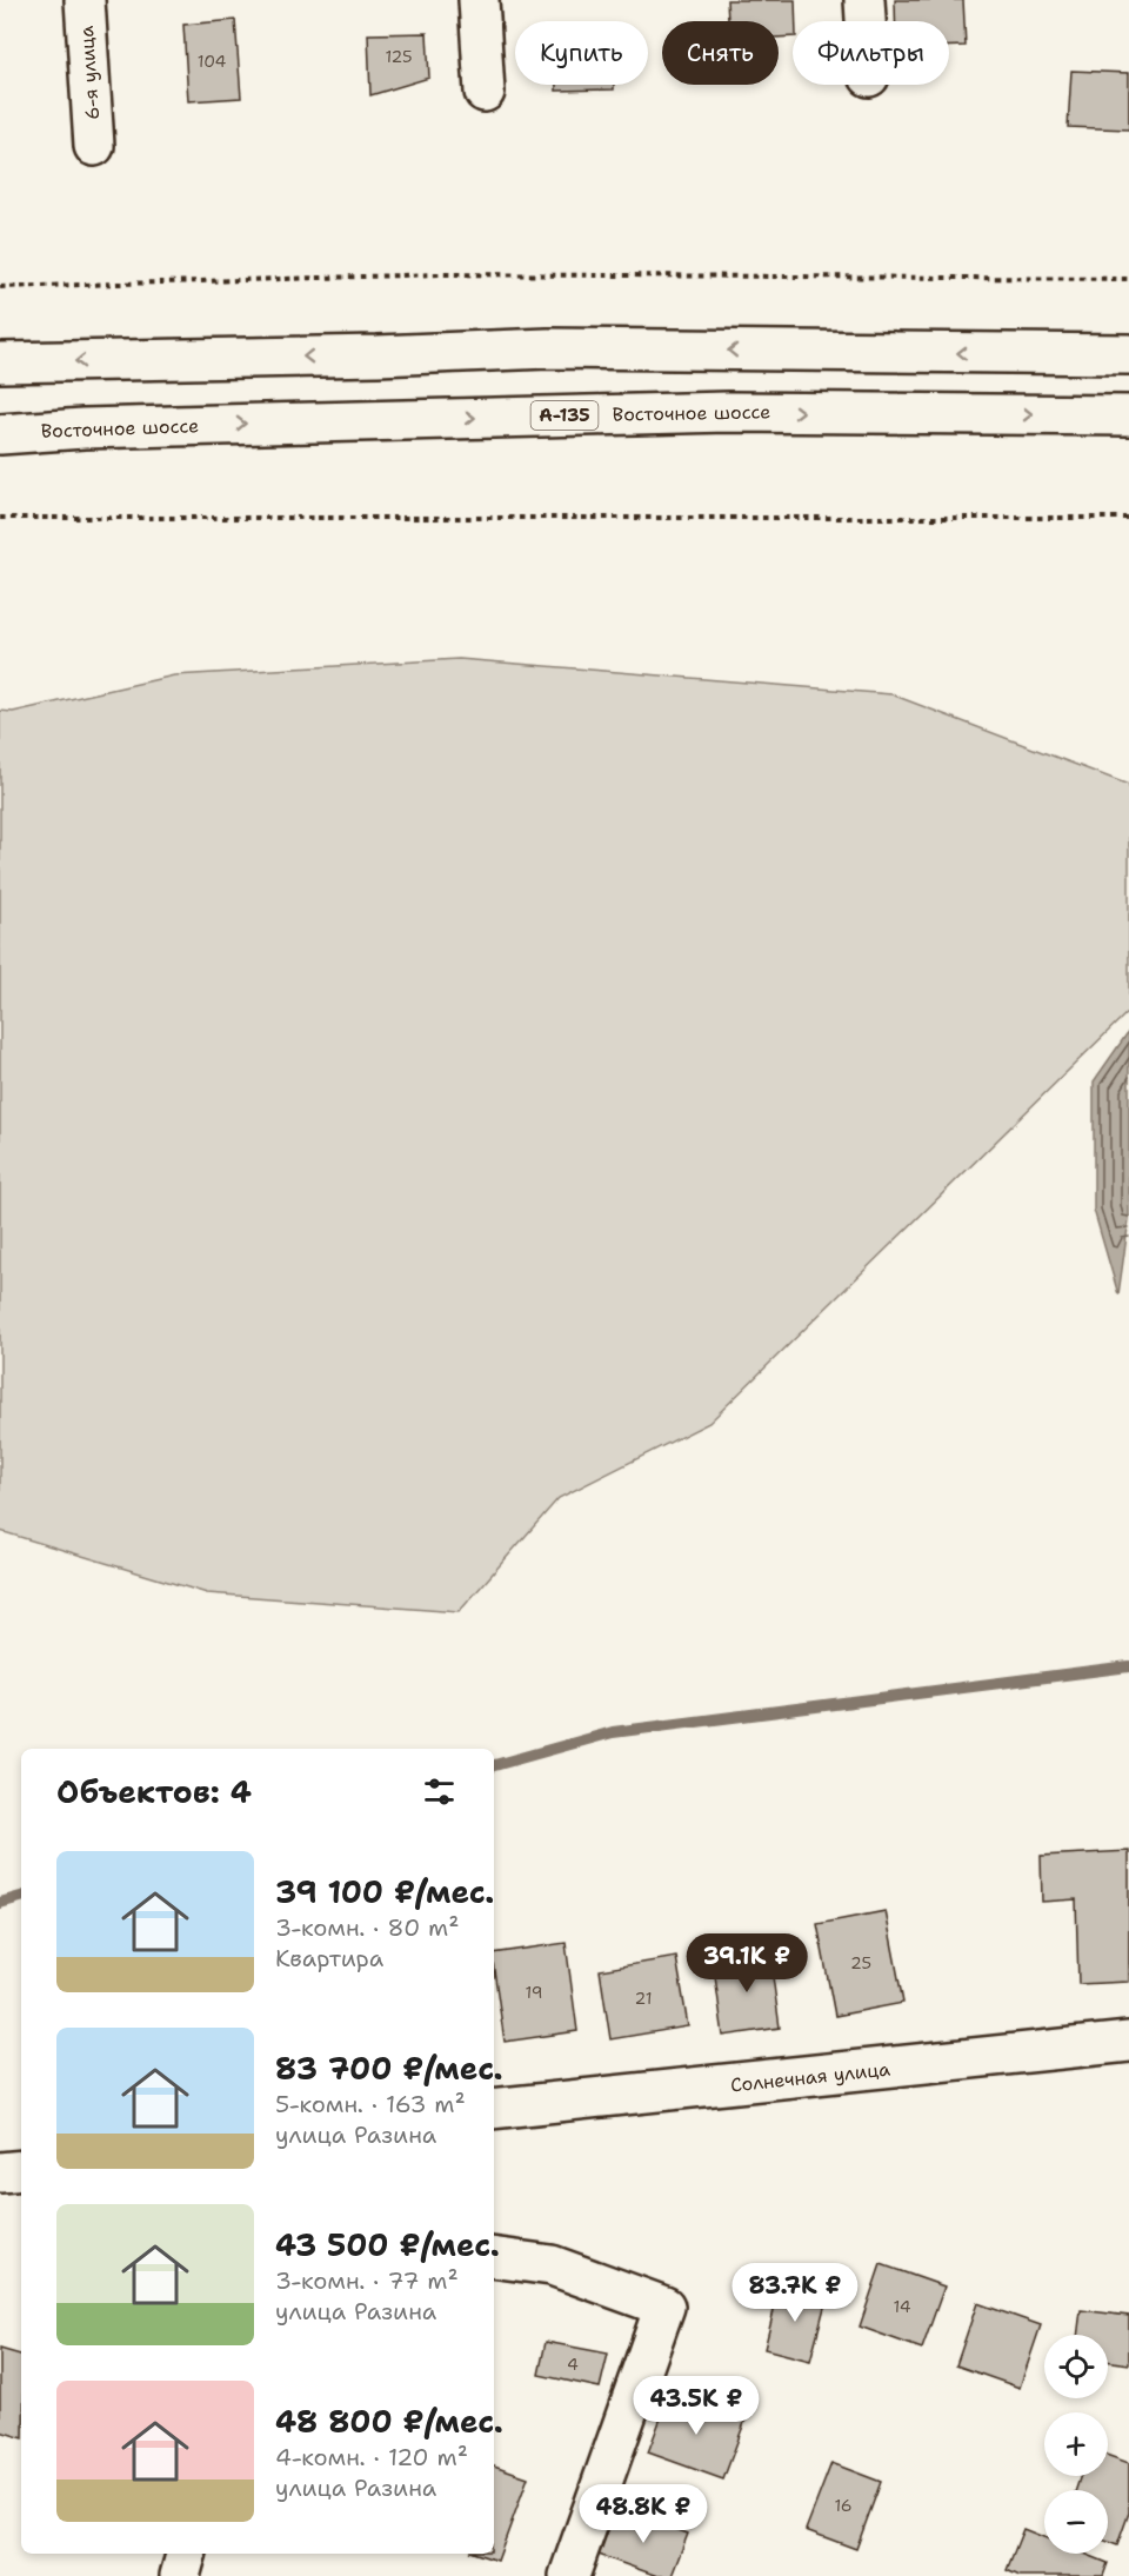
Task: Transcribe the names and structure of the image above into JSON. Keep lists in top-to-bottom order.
{
  "streets": {
    "main road": [
      "6-я улица",
      "Восточное шоссе",
      "А-135",
      "Солнечная улица"
    ]
  },
  "house_numbers": [
    "125",
    "104",
    "25",
    "19",
    "21",
    "14",
    "4",
    "16"
  ],
  "page": {
    "chip": ["Купить", "Снять", "Фильтры"],
    "heading": "Объектов: 4",
    "list": [
      {
        "name": "39 100 ₽/мес.",
        "note": "3-комн. · 80 m² · Квартира"
      },
      {
        "name": "83 700 ₽/мес.",
        "note": "5-комн. · 163 m² · улица Разина"
      },
      {
        "name": "43 500 ₽/мес.",
        "note": "3-комн. · 77 m² · улица Разина"
      },
      {
        "name": "48 800 ₽/мес.",
        "note": "4-комн. · 120 m² · улица Разина"
      }
    ],
    "price": [
      "39.1K ₽",
      "83.7K ₽",
      "43.5K ₽",
      "48.8K ₽"
    ],
    "map_buttons": ["+", "−"]
  }
}
